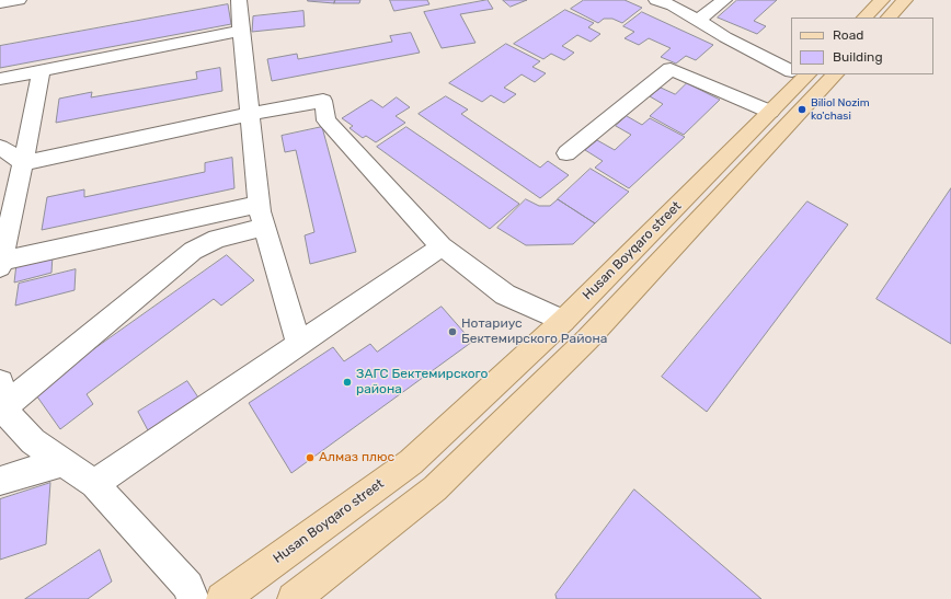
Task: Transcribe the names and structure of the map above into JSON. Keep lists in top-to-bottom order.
{
  "streets": {
    "main road": ["Husan Boyqaro street"]
  },
  "places": [
    "Biliol Nozim ko'chasi",
    "Нотариус Бектемирского Района",
    "ЗАГС Бектемирского района",
    "Алмаз плюс"
  ],
  "legend": ["Road", "Building"]
}
